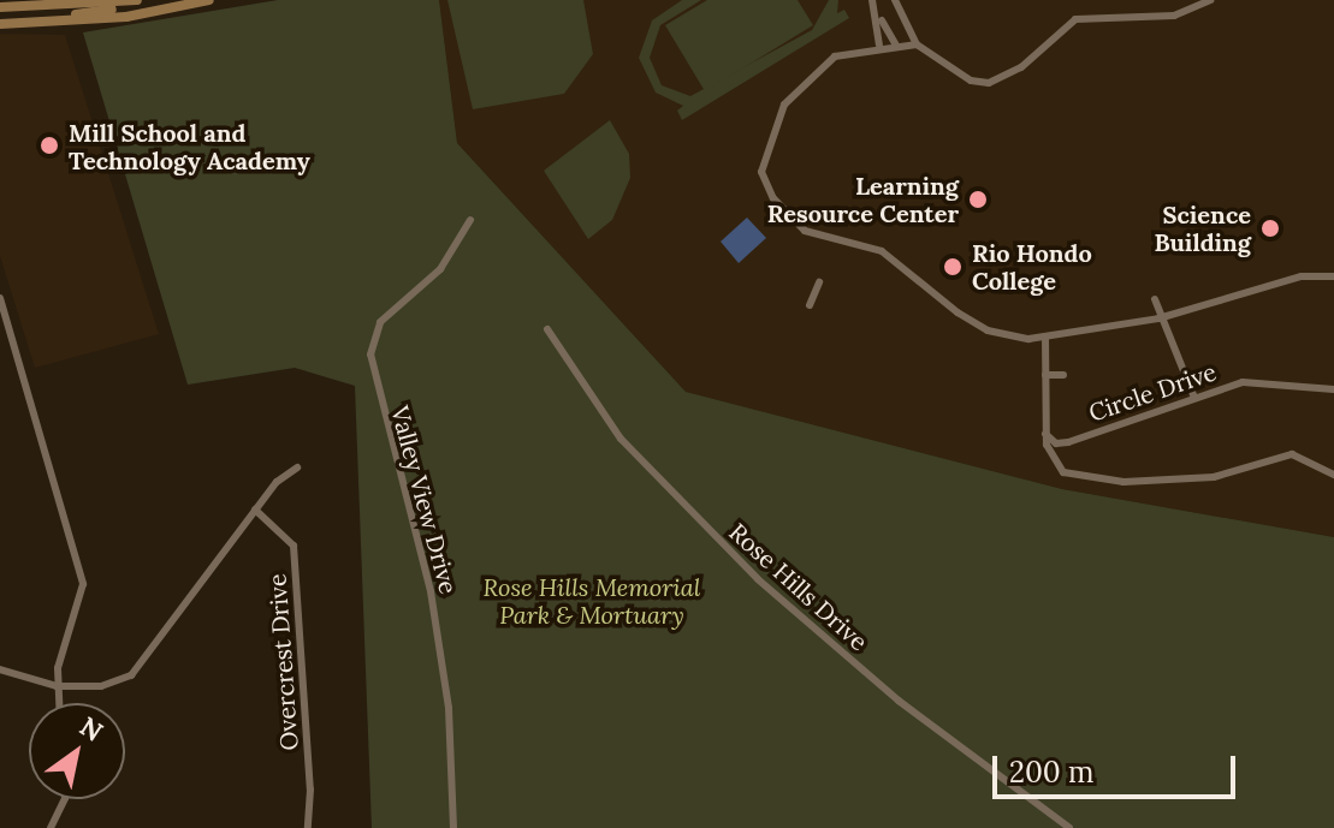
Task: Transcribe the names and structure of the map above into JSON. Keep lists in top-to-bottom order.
{
  "streets": {
    "street": [
      "Circle Drive",
      "Valley View Drive",
      "Rose Hills Drive",
      "Overcrest Drive"
    ]
  },
  "parks": ["Rose Hills Memorial Park & Mortuary"],
  "places": [
    "Mill School and Technology Academy",
    "Learning Resource Center",
    "Science Building",
    "Rio Hondo College"
  ],
  "scale_bar": "200 m",
  "north": "top right"
}
